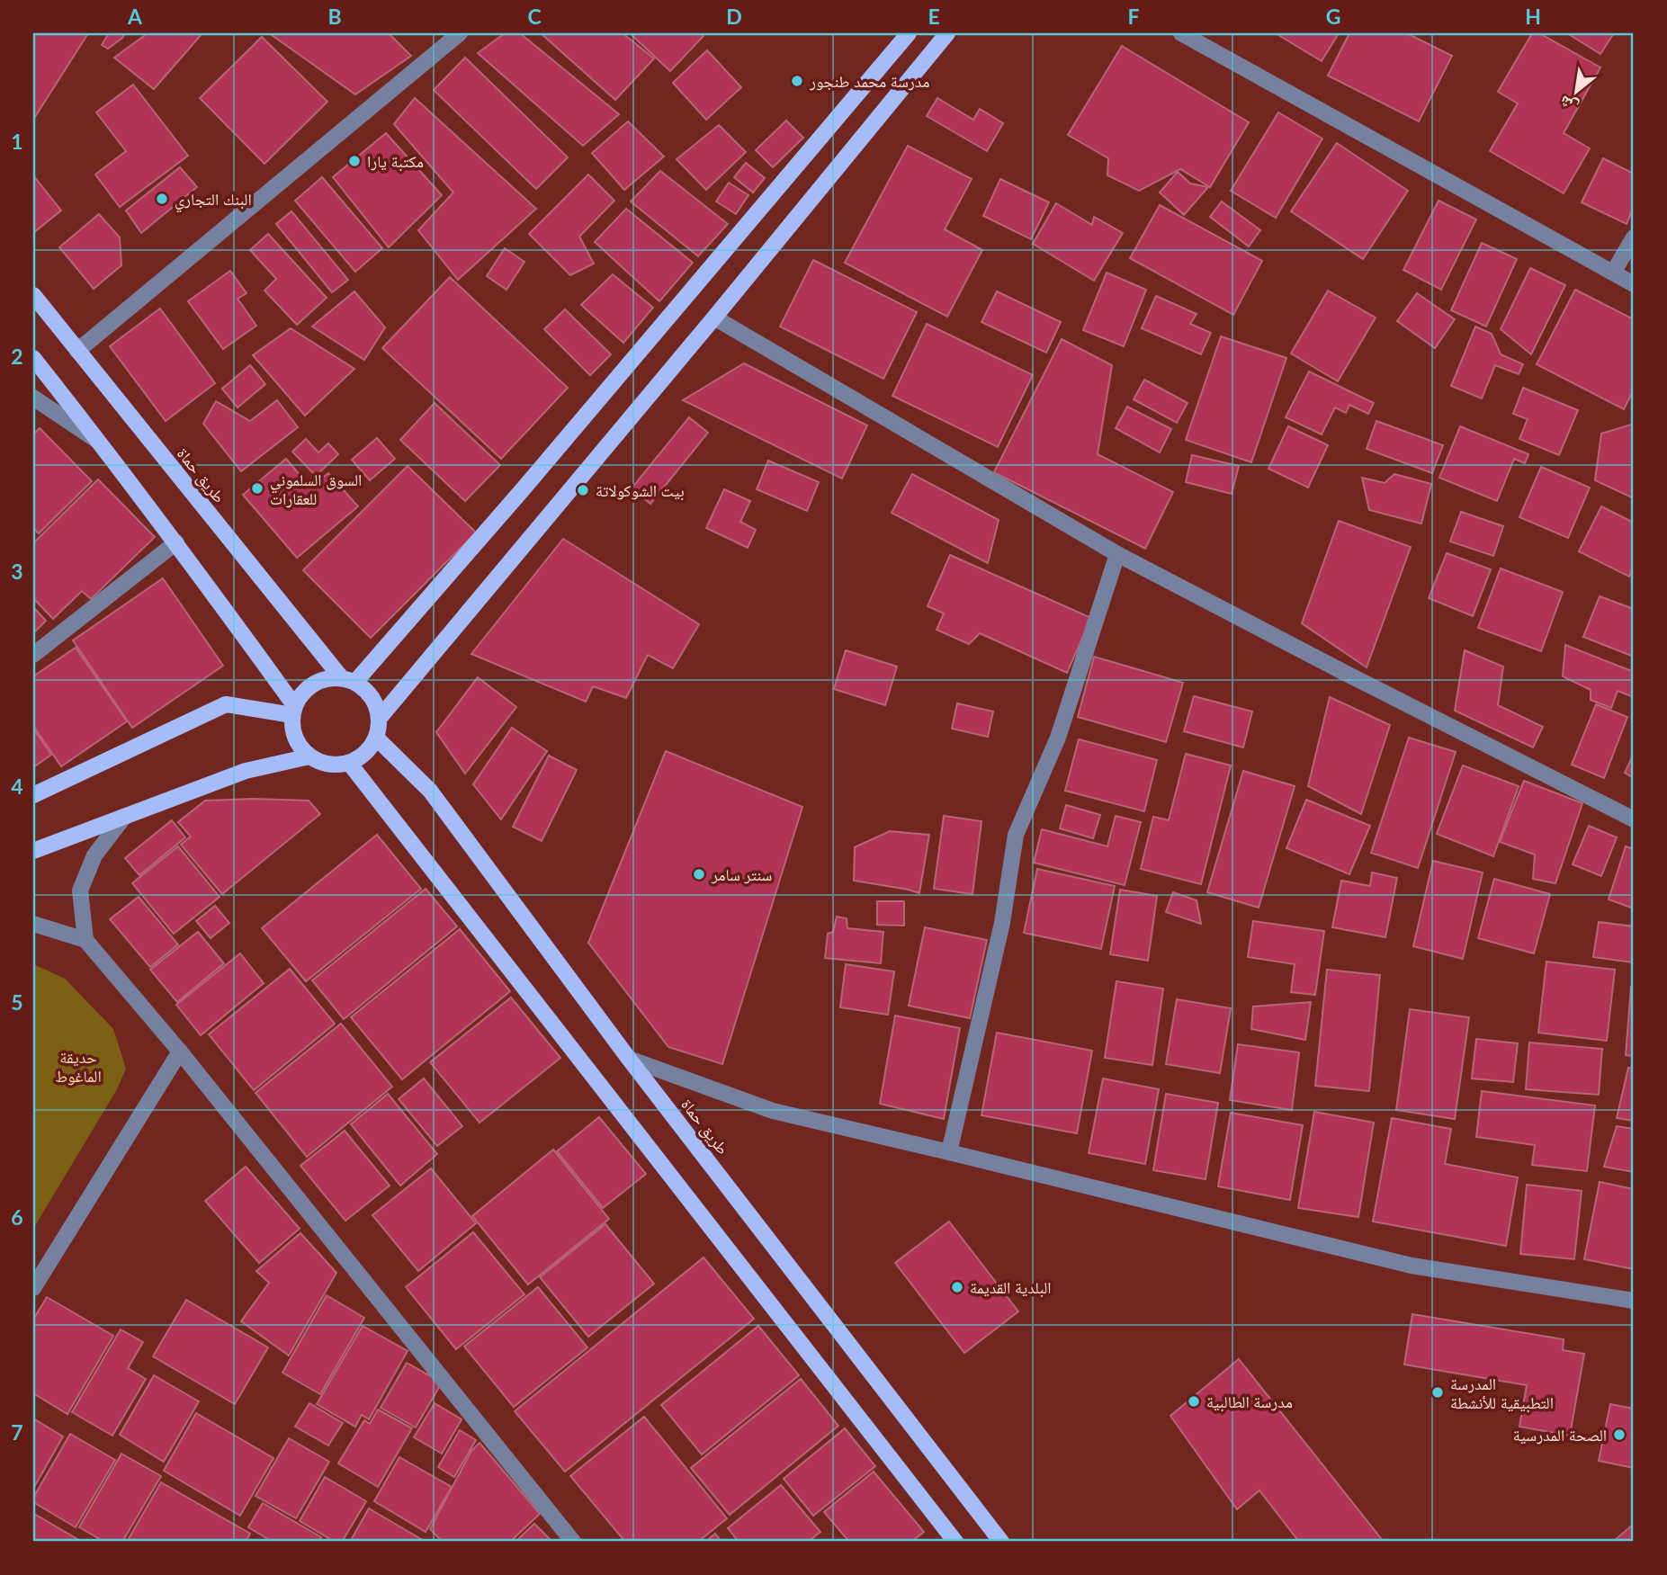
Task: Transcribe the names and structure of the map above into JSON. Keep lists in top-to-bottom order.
{
  "streets": {
    "main road": ["طريق حماة"]
  },
  "parks": ["حديقة الماغوط"],
  "places": [
    "مدرسة محمد طنجور",
    "مكتبة يارا",
    "البنك التجاري",
    "السوق السلموني للعقارات",
    "بيت الشوكولاتة",
    "سنتر سامر",
    "البلدية القديمة",
    "المدرسة التطبيقية للأنشطة",
    "مدرسة الطالبية",
    "الصحة المدرسية"
  ],
  "north": "bottom left",
  "grid": {
    "columns": [
      "A",
      "B",
      "C",
      "D",
      "E",
      "F",
      "G",
      "H"
    ],
    "rows": [
      "1",
      "2",
      "3",
      "4",
      "5",
      "6",
      "7"
    ]
  }
}
